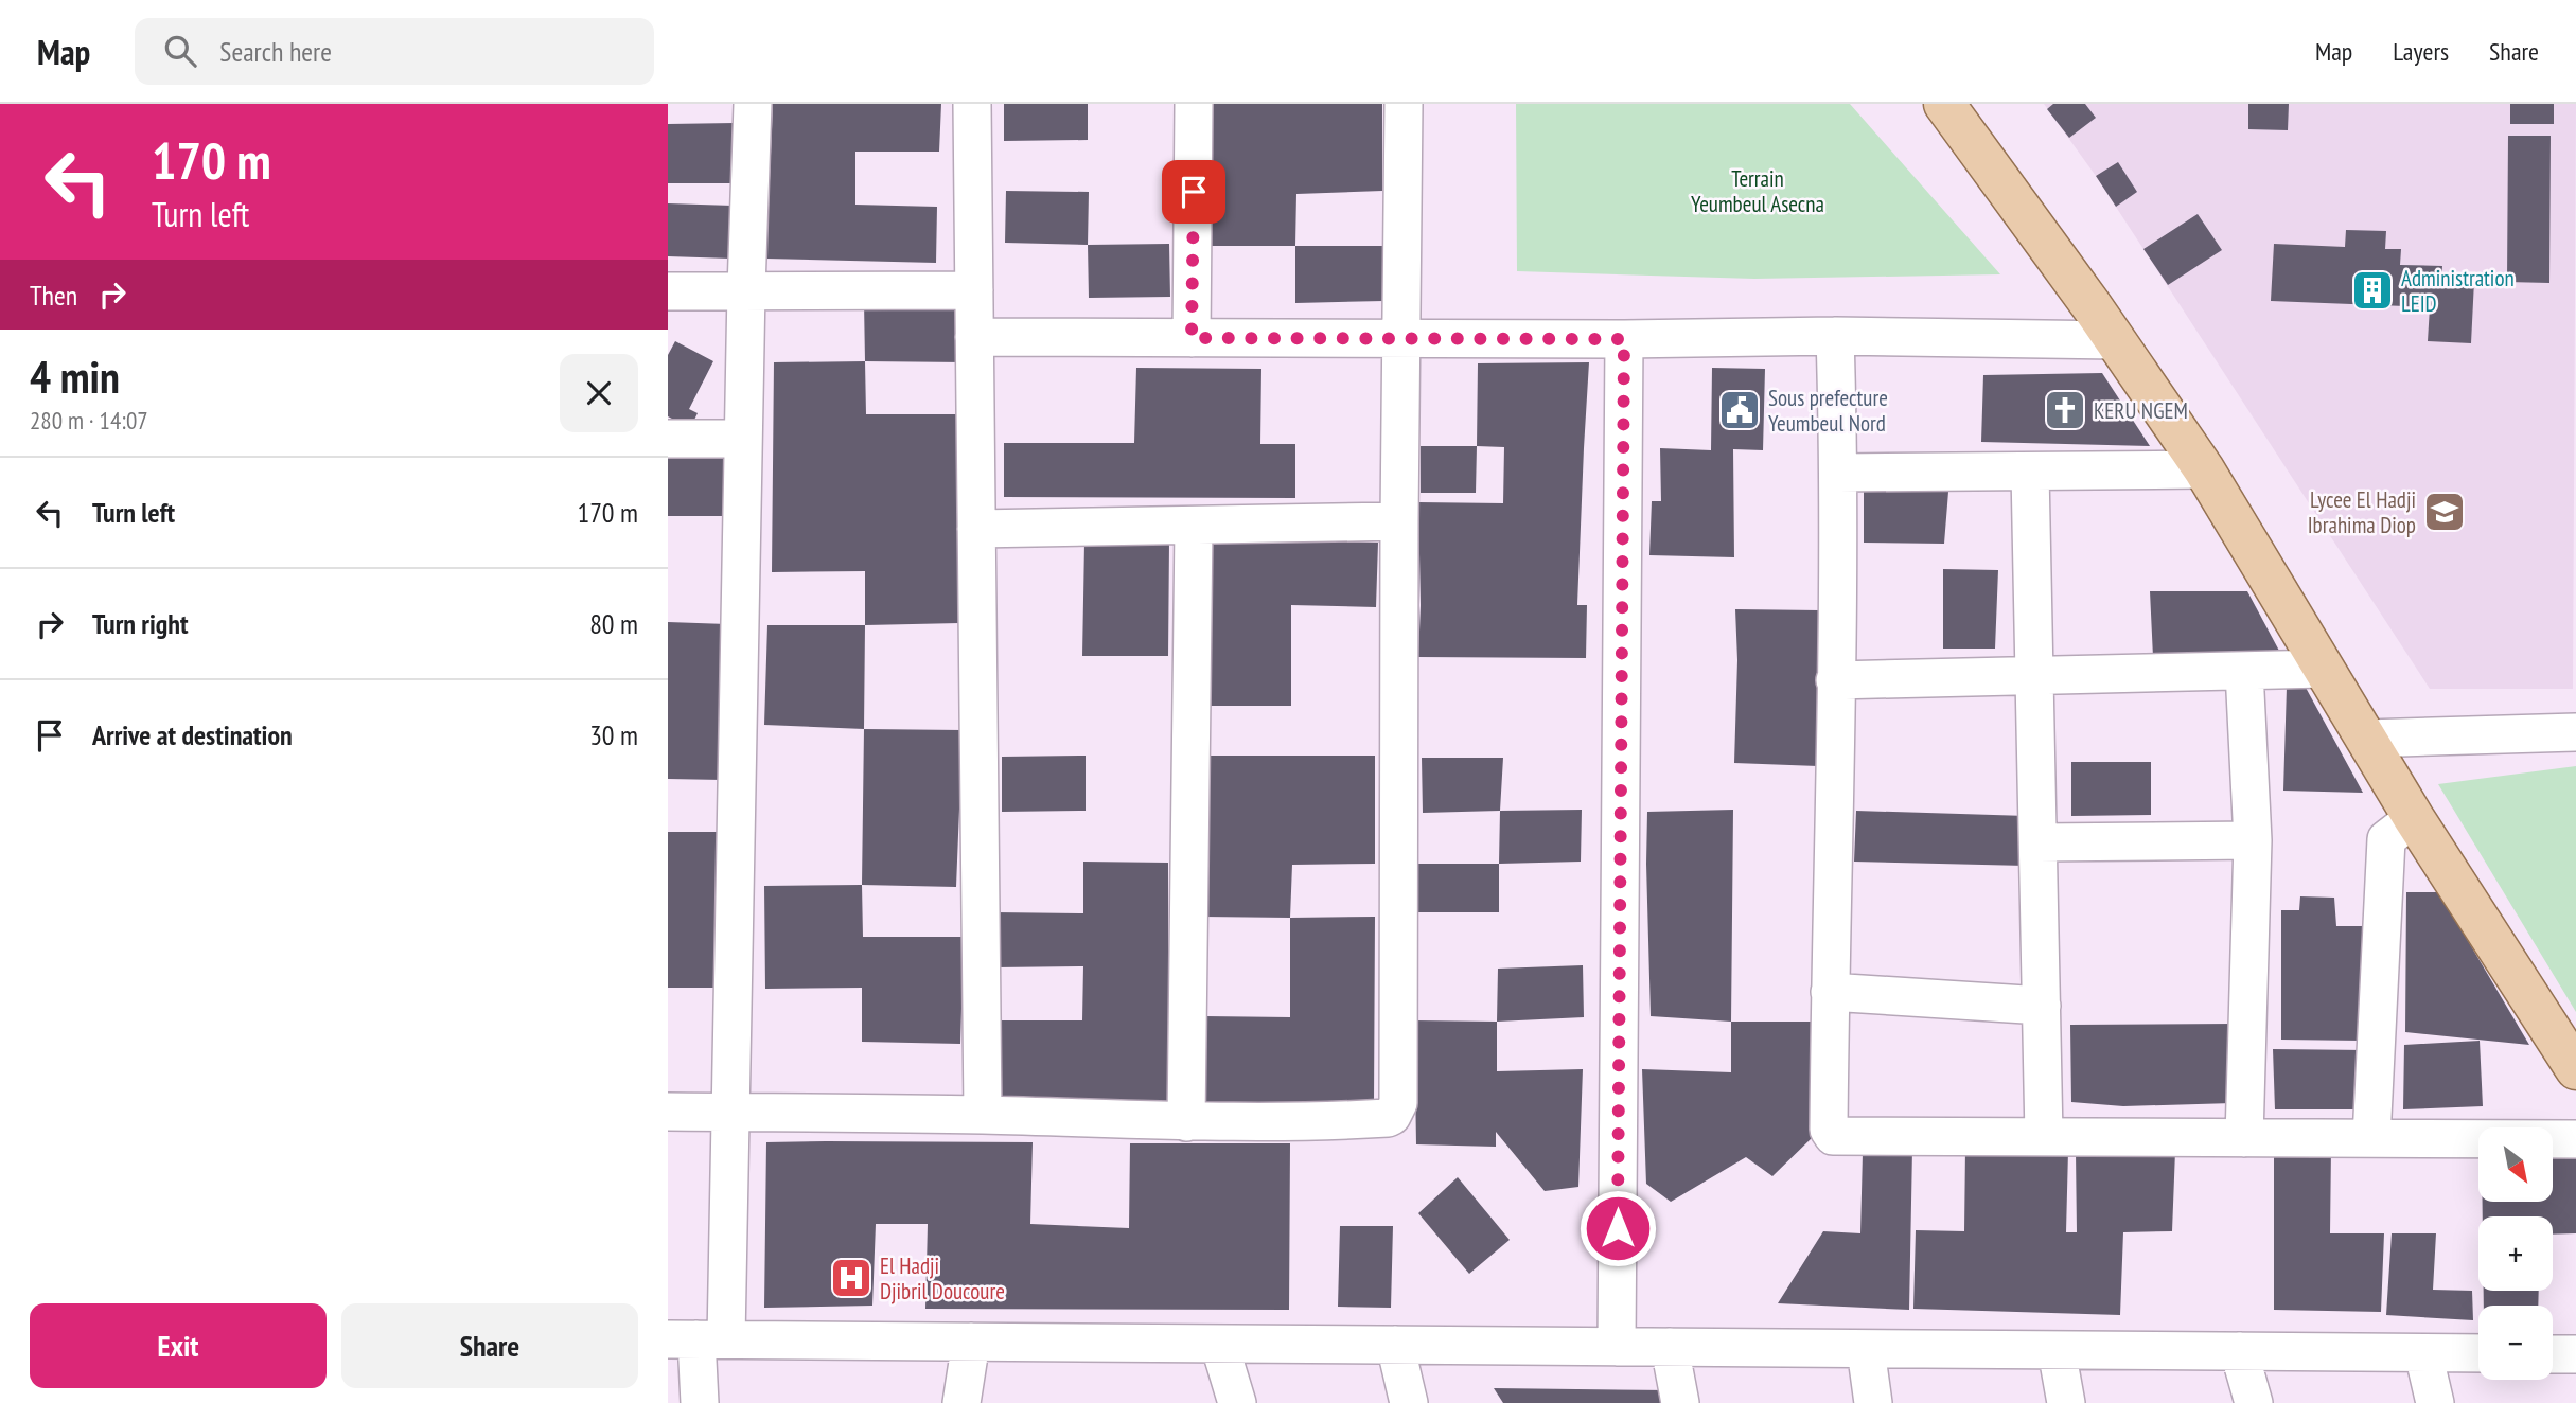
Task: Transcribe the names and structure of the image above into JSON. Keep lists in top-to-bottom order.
{
  "parks": ["Terrain Yeumbeul Asecna"],
  "places": {
    "building": ["Administration LEID"],
    "public building": ["Sous prefecture Yeumbeul Nord"],
    "church": ["KERU NGEM"],
    "school or university": ["Lycee El Hadji Ibrahima Diop"],
    "hospital": ["El Hadji Djibril Doucoure"]
  },
  "north": "bottom right",
  "page": {
    "header": "Map",
    "search": "Search here",
    "nav": ["Map", "Layers", "Share"],
    "turn": ["170 m", "Turn left"],
    "then": "Then",
    "heading": ["4 min", "280 m · 14:07"],
    "list": [
      {
        "name": "Turn left",
        "value": "170 m"
      },
      {
        "name": "Turn right",
        "value": "80 m"
      },
      {
        "name": "Arrive at destination",
        "value": "30 m"
      }
    ],
    "map_buttons": ["+", "−"],
    "buttons": ["Exit", "Share"]
  }
}
